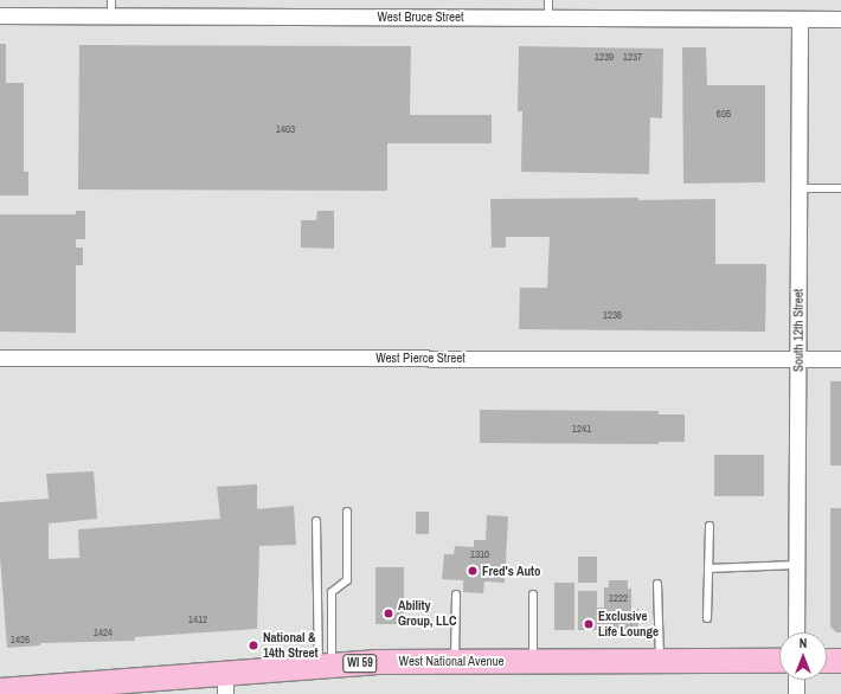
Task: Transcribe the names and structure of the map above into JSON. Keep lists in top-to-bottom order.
{
  "streets": {
    "main road": ["West National Avenue", "WI 59"],
    "street": ["West Bruce Street", "South 12th Street", "West Pierce Street"]
  },
  "crossings": [
    ["West Bruce Street", "South 12th Street"],
    ["South 12th Street", "West Pierce Street"]
  ],
  "places": [
    "Fred's Auto",
    "Ability Group, LLC",
    "Exclusive Life Lounge",
    "National & 14th Street"
  ],
  "house_numbers": [
    "1239",
    "1237",
    "605",
    "1403",
    "1236",
    "1241",
    "1310",
    "1222",
    "1412",
    "1424",
    "1426"
  ],
  "north": "top"
}
